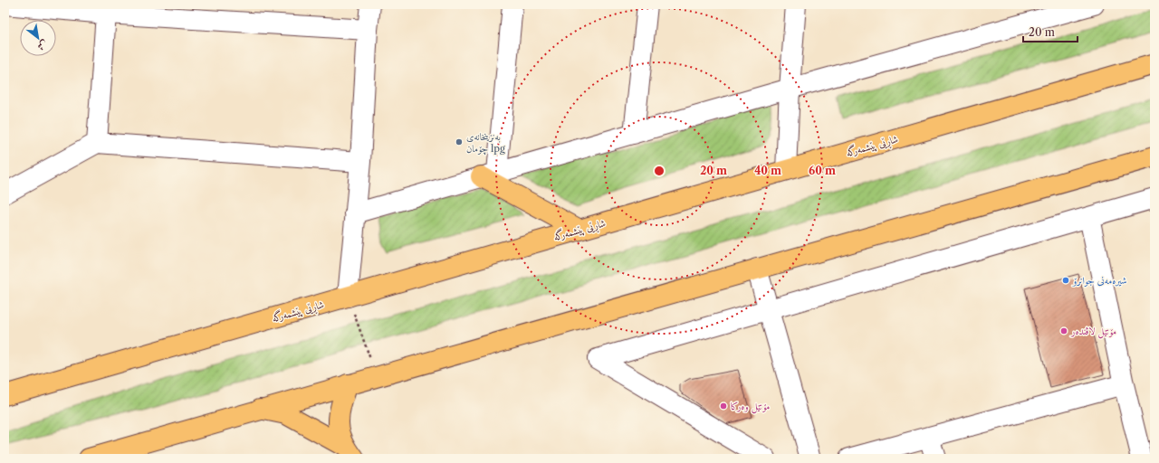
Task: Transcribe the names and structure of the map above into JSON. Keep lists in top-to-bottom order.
{
  "streets": {
    "main road": ["شاڕێی پێشمەرگە"]
  },
  "places": [
    "بەنزینخانەی چۆمان lpg",
    "شیرەمەنی جوانرۆ",
    "مۆتێل لاڤندەر",
    "مۆتێل وەرکا"
  ],
  "scale_bar": "20 m",
  "north": "bottom right",
  "rings": ["20 m", "40 m", "60 m"]
}
